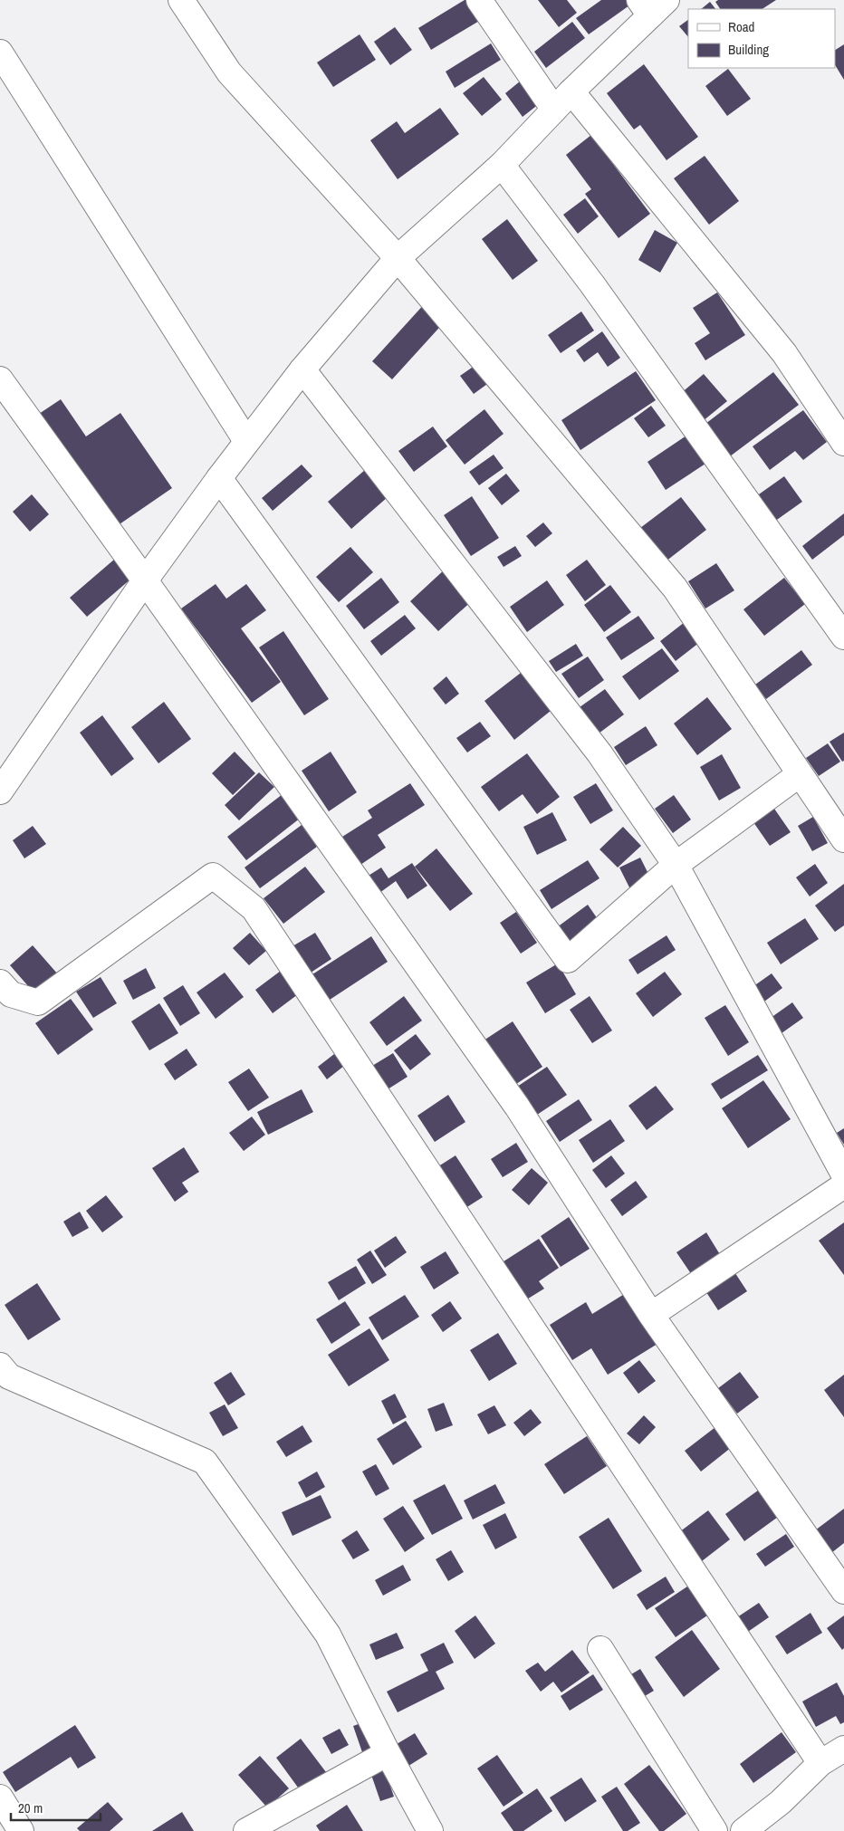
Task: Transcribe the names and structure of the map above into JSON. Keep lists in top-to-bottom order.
{
  "legend": ["Road", "Building"],
  "scale_bar": "20 m"
}
